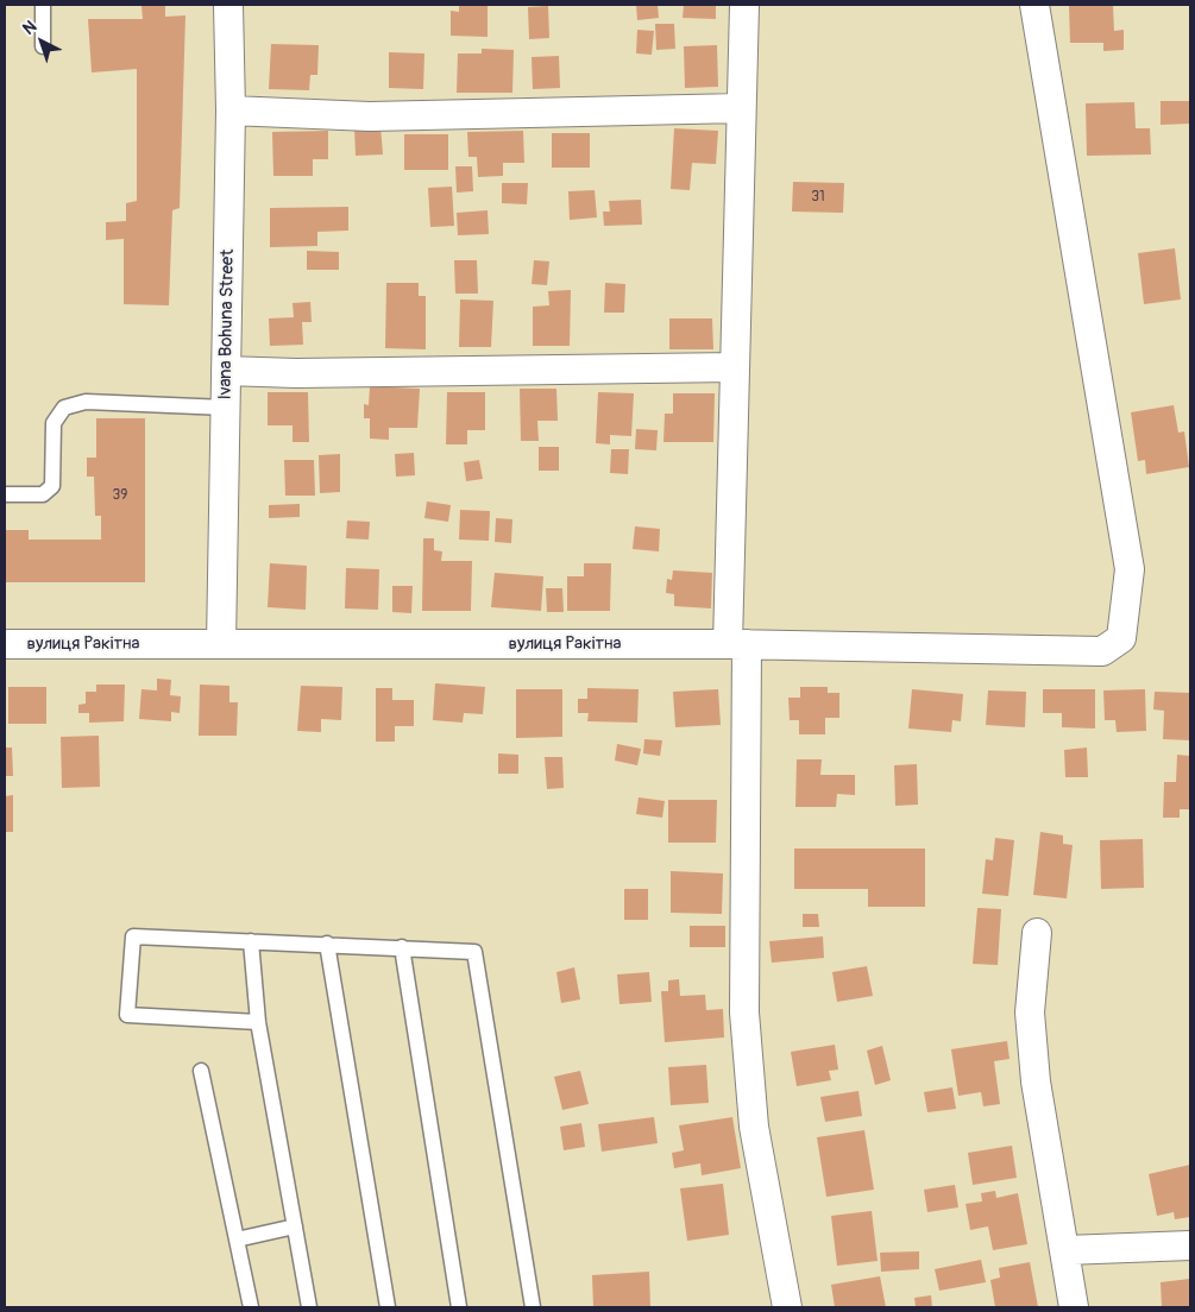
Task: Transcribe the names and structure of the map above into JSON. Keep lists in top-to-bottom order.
{
  "streets": {
    "street": ["Ivana Bohuna Street", "вулиця Ракітна"]
  },
  "crossings": [
    ["Ivana Bohuna Street", "вулиця Ракітна"]
  ],
  "house_numbers": ["31", "39"],
  "north": "top left"
}
